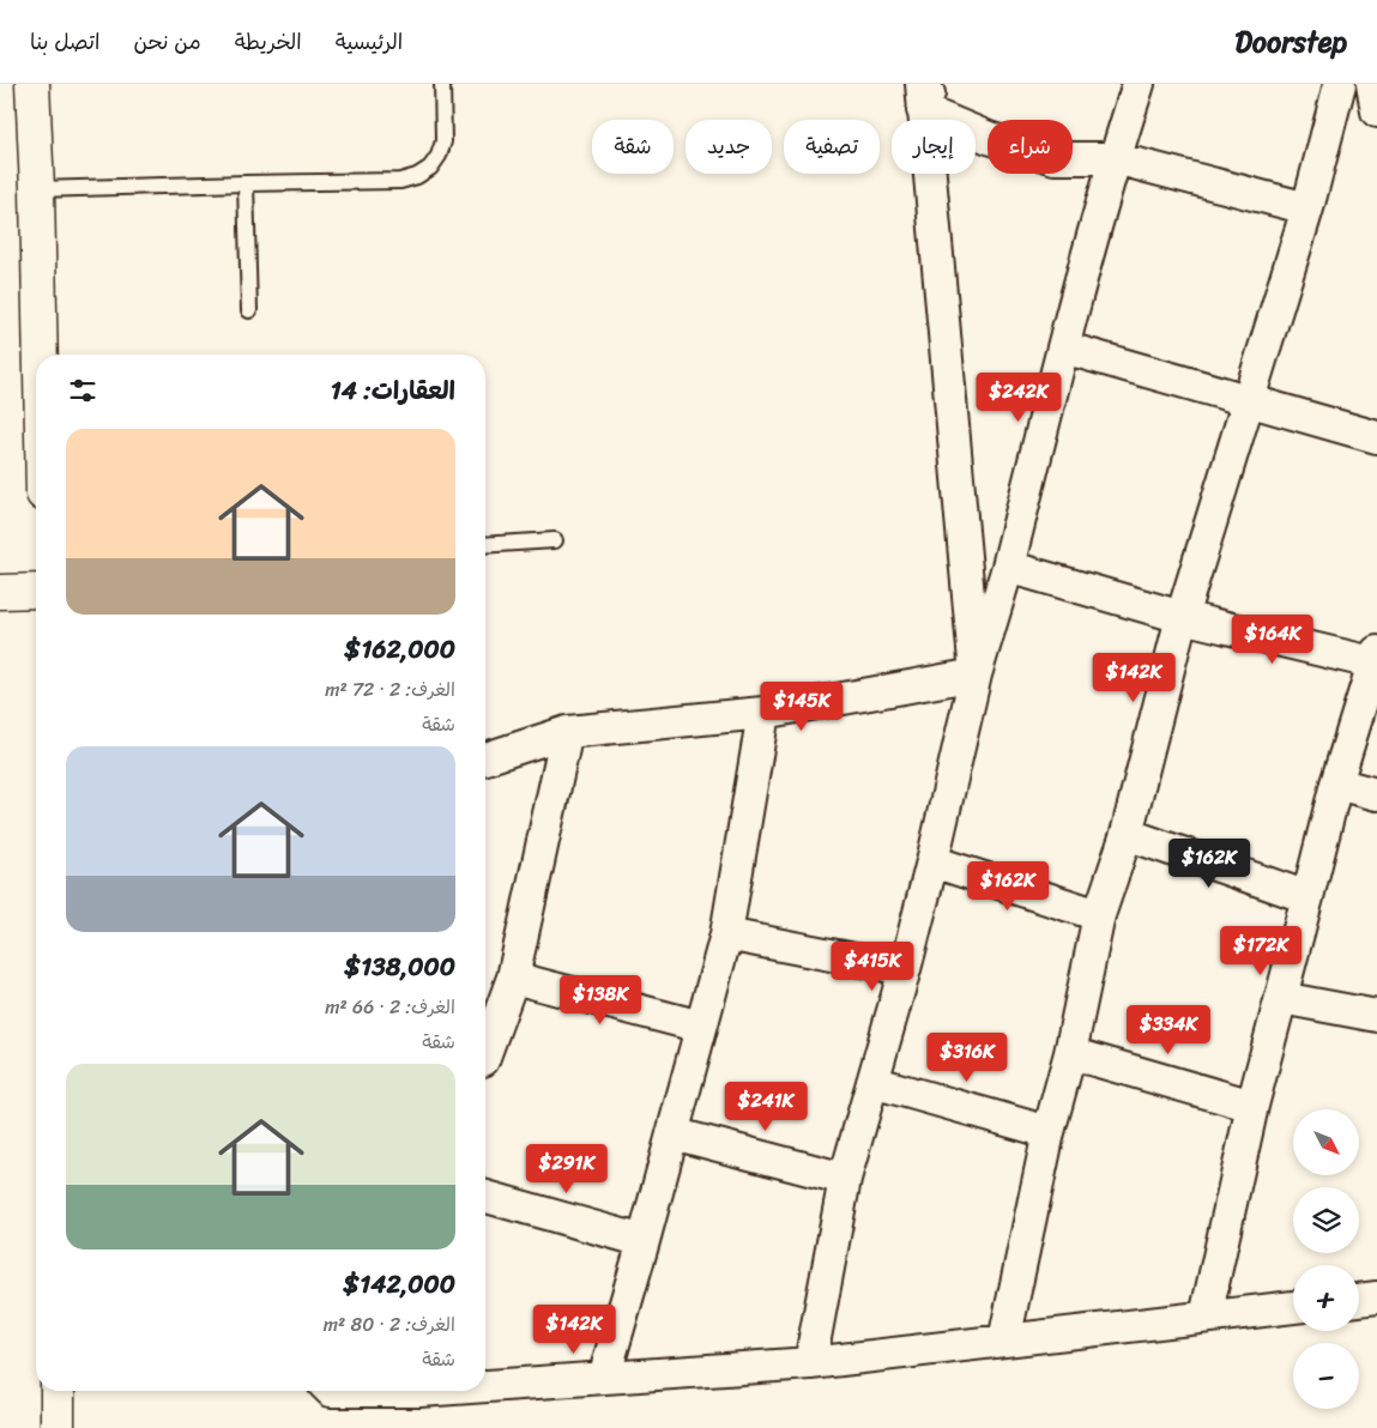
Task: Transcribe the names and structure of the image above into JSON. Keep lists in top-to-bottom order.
{
  "north": "bottom right",
  "page": {
    "header": "Doorstep",
    "nav": [
      "الرئيسية",
      "الخريطة",
      "من نحن",
      "اتصل بنا"
    ],
    "chip": [
      "شراء",
      "إيجار",
      "تصفية",
      "جديد",
      "شقة"
    ],
    "heading": "العقارات: 14",
    "price": [
      "$242K",
      "$164K",
      "$142K",
      "$145K",
      "$162K",
      "$162K",
      "$172K",
      "$415K",
      "$138K",
      "$334K",
      "$316K",
      "$241K",
      "$291K",
      "$142K"
    ],
    "list": [
      {
        "name": "$162,000",
        "note": "الغرف: 2 · 72 m² · شقة"
      },
      {
        "name": "$138,000",
        "note": "الغرف: 2 · 66 m² · شقة"
      },
      {
        "name": "$142,000",
        "note": "الغرف: 2 · 80 m² · شقة"
      }
    ],
    "map_buttons": ["+", "−"]
  }
}
